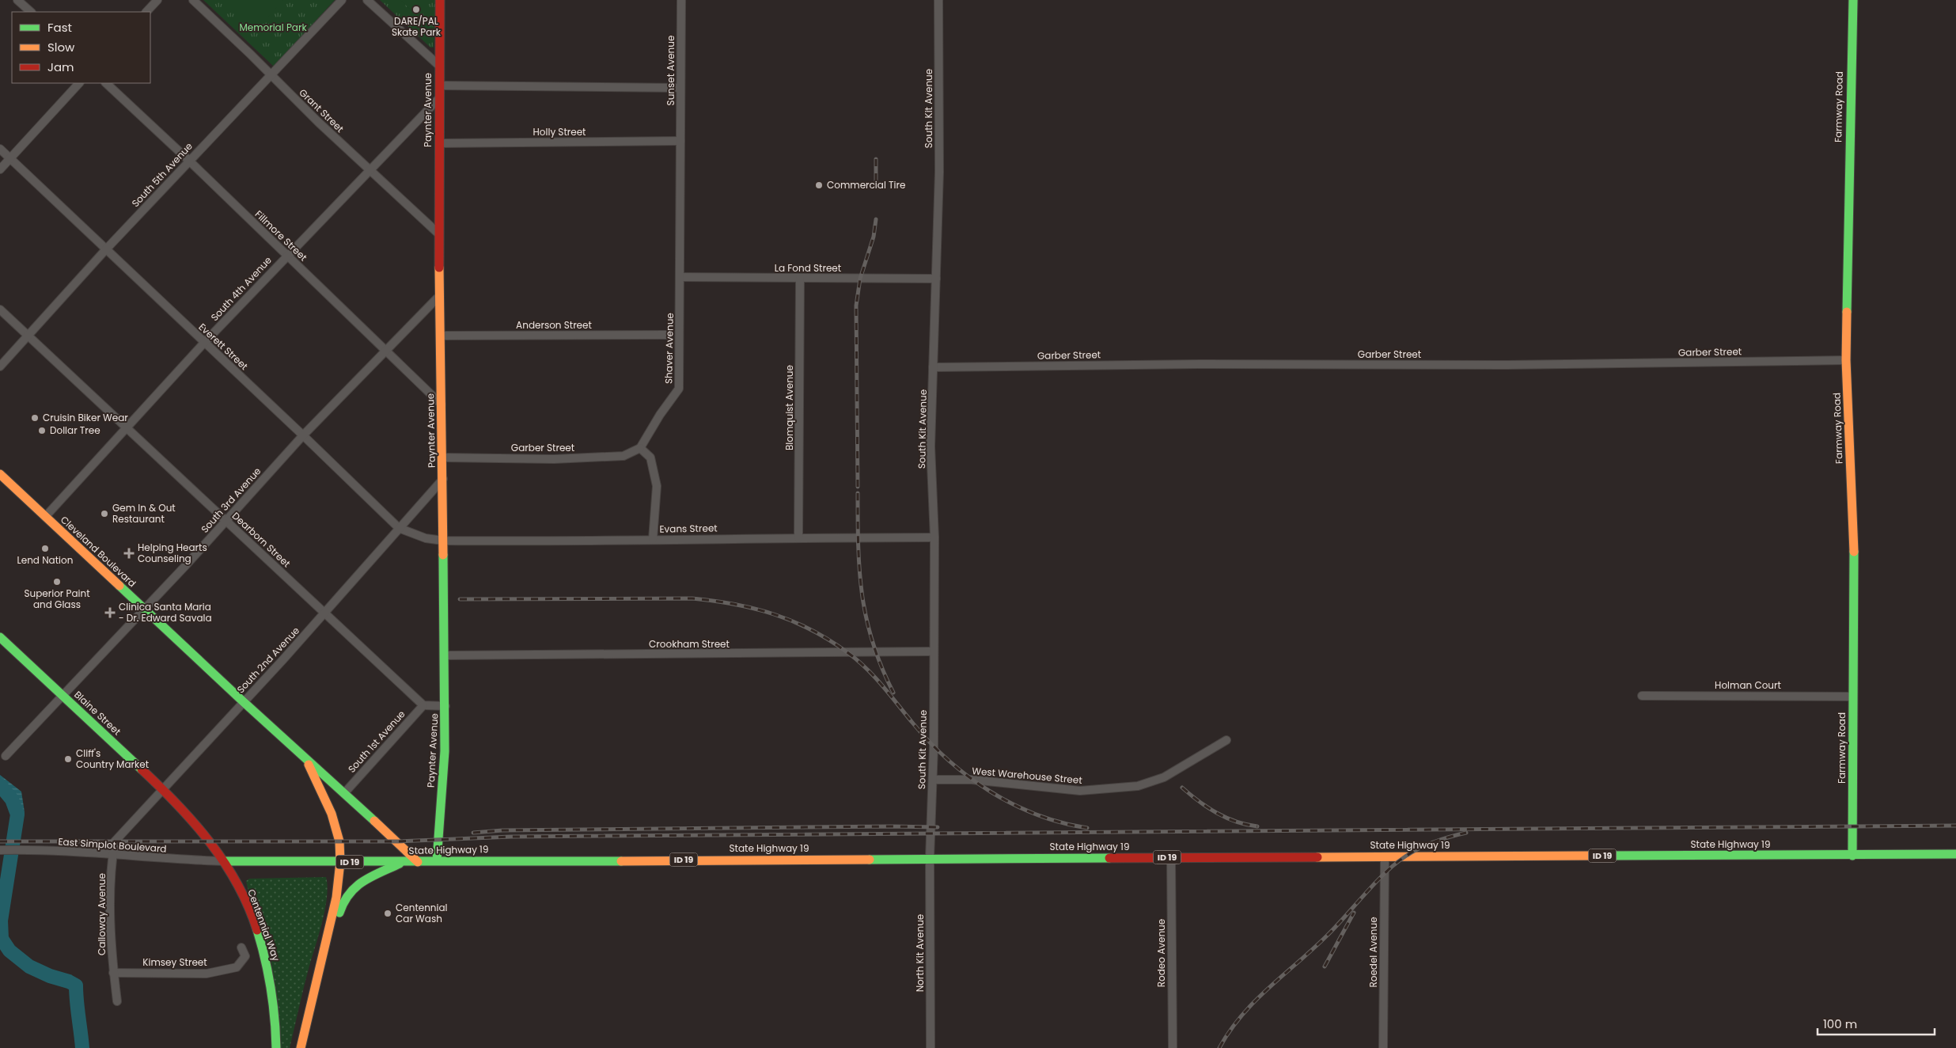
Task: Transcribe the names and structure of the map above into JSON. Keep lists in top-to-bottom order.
{
  "streets": {
    "main road": [
      "Farmway Road",
      "Paynter Avenue",
      "Cleveland Boulevard",
      "Blaine Street",
      "State Highway 19",
      "ID 19",
      "Centennial Way"
    ],
    "street": [
      "Sunset Avenue",
      "South Kit Avenue",
      "Grant Street",
      "Holly Street",
      "South 5th Avenue",
      "Fillmore Street",
      "La Fond Street",
      "South 4th Avenue",
      "Anderson Street",
      "Everett Street",
      "Shaver Avenue",
      "Garber Street",
      "Blomquist Avenue",
      "South 3rd Avenue",
      "Evans Street",
      "Dearborn Street",
      "Crookham Street",
      "South 2nd Avenue",
      "Holman Court",
      "South 1st Avenue",
      "West Warehouse Street",
      "East Simplot Boulevard",
      "Calloway Avenue",
      "Roedel Avenue",
      "North Kit Avenue",
      "Rodeo Avenue",
      "Kimsey Street"
    ]
  },
  "crossings": [
    ["Sunset Avenue", "Holly Street"],
    ["Sunset Avenue", "Shaver Avenue"],
    ["Farmway Road", "Garber Street"],
    ["Farmway Road", "Holman Court"],
    ["Farmway Road", "State Highway 19"],
    ["South Kit Avenue", "La Fond Street"],
    ["South Kit Avenue", "Garber Street"],
    ["South Kit Avenue", "Evans Street"],
    ["South Kit Avenue", "Crookham Street"],
    ["South Kit Avenue", "West Warehouse Street"],
    ["South Kit Avenue", "State Highway 19"],
    ["South Kit Avenue", "North Kit Avenue"],
    ["Paynter Avenue", "Grant Street"],
    ["Paynter Avenue", "Holly Street"],
    ["Paynter Avenue", "Fillmore Street"],
    ["Paynter Avenue", "South 4th Avenue"],
    ["Paynter Avenue", "Anderson Street"],
    ["Paynter Avenue", "Everett Street"],
    ["Paynter Avenue", "Garber Street"],
    ["Paynter Avenue", "South 3rd Avenue"],
    ["Paynter Avenue", "Evans Street"],
    ["Paynter Avenue", "Crookham Street"],
    ["Paynter Avenue", "South 2nd Avenue"],
    ["Paynter Avenue", "State Highway 19"],
    ["Grant Street", "South 5th Avenue"],
    ["Grant Street", "South 4th Avenue"],
    ["Holly Street", "Shaver Avenue"],
    ["South 5th Avenue", "Fillmore Street"],
    ["South 5th Avenue", "Everett Street"],
    ["South 5th Avenue", "Dearborn Street"],
    ["Fillmore Street", "South 4th Avenue"],
    ["Fillmore Street", "South 3rd Avenue"],
    ["La Fond Street", "Shaver Avenue"],
    ["La Fond Street", "Blomquist Avenue"],
    ["South 4th Avenue", "Everett Street"],
    ["South 4th Avenue", "Dearborn Street"],
    ["South 4th Avenue", "Cleveland Boulevard"],
    ["Everett Street", "South 3rd Avenue"],
    ["Everett Street", "Evans Street"],
    ["Everett Street", "South 2nd Avenue"],
    ["Shaver Avenue", "Garber Street"],
    ["Blomquist Avenue", "Evans Street"],
    ["South 3rd Avenue", "Dearborn Street"],
    ["South 3rd Avenue", "Cleveland Boulevard"],
    ["South 3rd Avenue", "Blaine Street"],
    ["Dearborn Street", "South 2nd Avenue"],
    ["Dearborn Street", "South 1st Avenue"],
    ["Cleveland Boulevard", "South 2nd Avenue"],
    ["Cleveland Boulevard", "South 1st Avenue"],
    ["Cleveland Boulevard", "State Highway 19"],
    ["South 2nd Avenue", "Blaine Street"],
    ["South 2nd Avenue", "East Simplot Boulevard"],
    ["South 2nd Avenue", "Calloway Avenue"],
    ["Blaine Street", "State Highway 19"],
    ["Blaine Street", "East Simplot Boulevard"],
    ["Blaine Street", "Centennial Way"],
    ["State Highway 19", "East Simplot Boulevard"],
    ["State Highway 19", "Centennial Way"],
    ["State Highway 19", "Roedel Avenue"],
    ["State Highway 19", "North Kit Avenue"],
    ["State Highway 19", "Rodeo Avenue"],
    ["East Simplot Boulevard", "Calloway Avenue"],
    ["East Simplot Boulevard", "Centennial Way"],
    ["Calloway Avenue", "Kimsey Street"]
  ],
  "parks": ["Memorial Park"],
  "places": {
    "other": [
      "DARE/PAL Skate Park",
      "Commercial Tire",
      "Cruisin Biker Wear",
      "Dollar Tree",
      "Gem In & Out Restaurant",
      "Lend Nation",
      "Superior Paint and Glass",
      "Cliff's Country Market",
      "Centennial Car Wash"
    ],
    "health": ["Helping Hearts Counseling", "Clinica Santa Maria - Dr. Edward Savala"]
  },
  "legend": ["Fast", "Slow", "Jam"],
  "scale_bar": "100 m"
}
